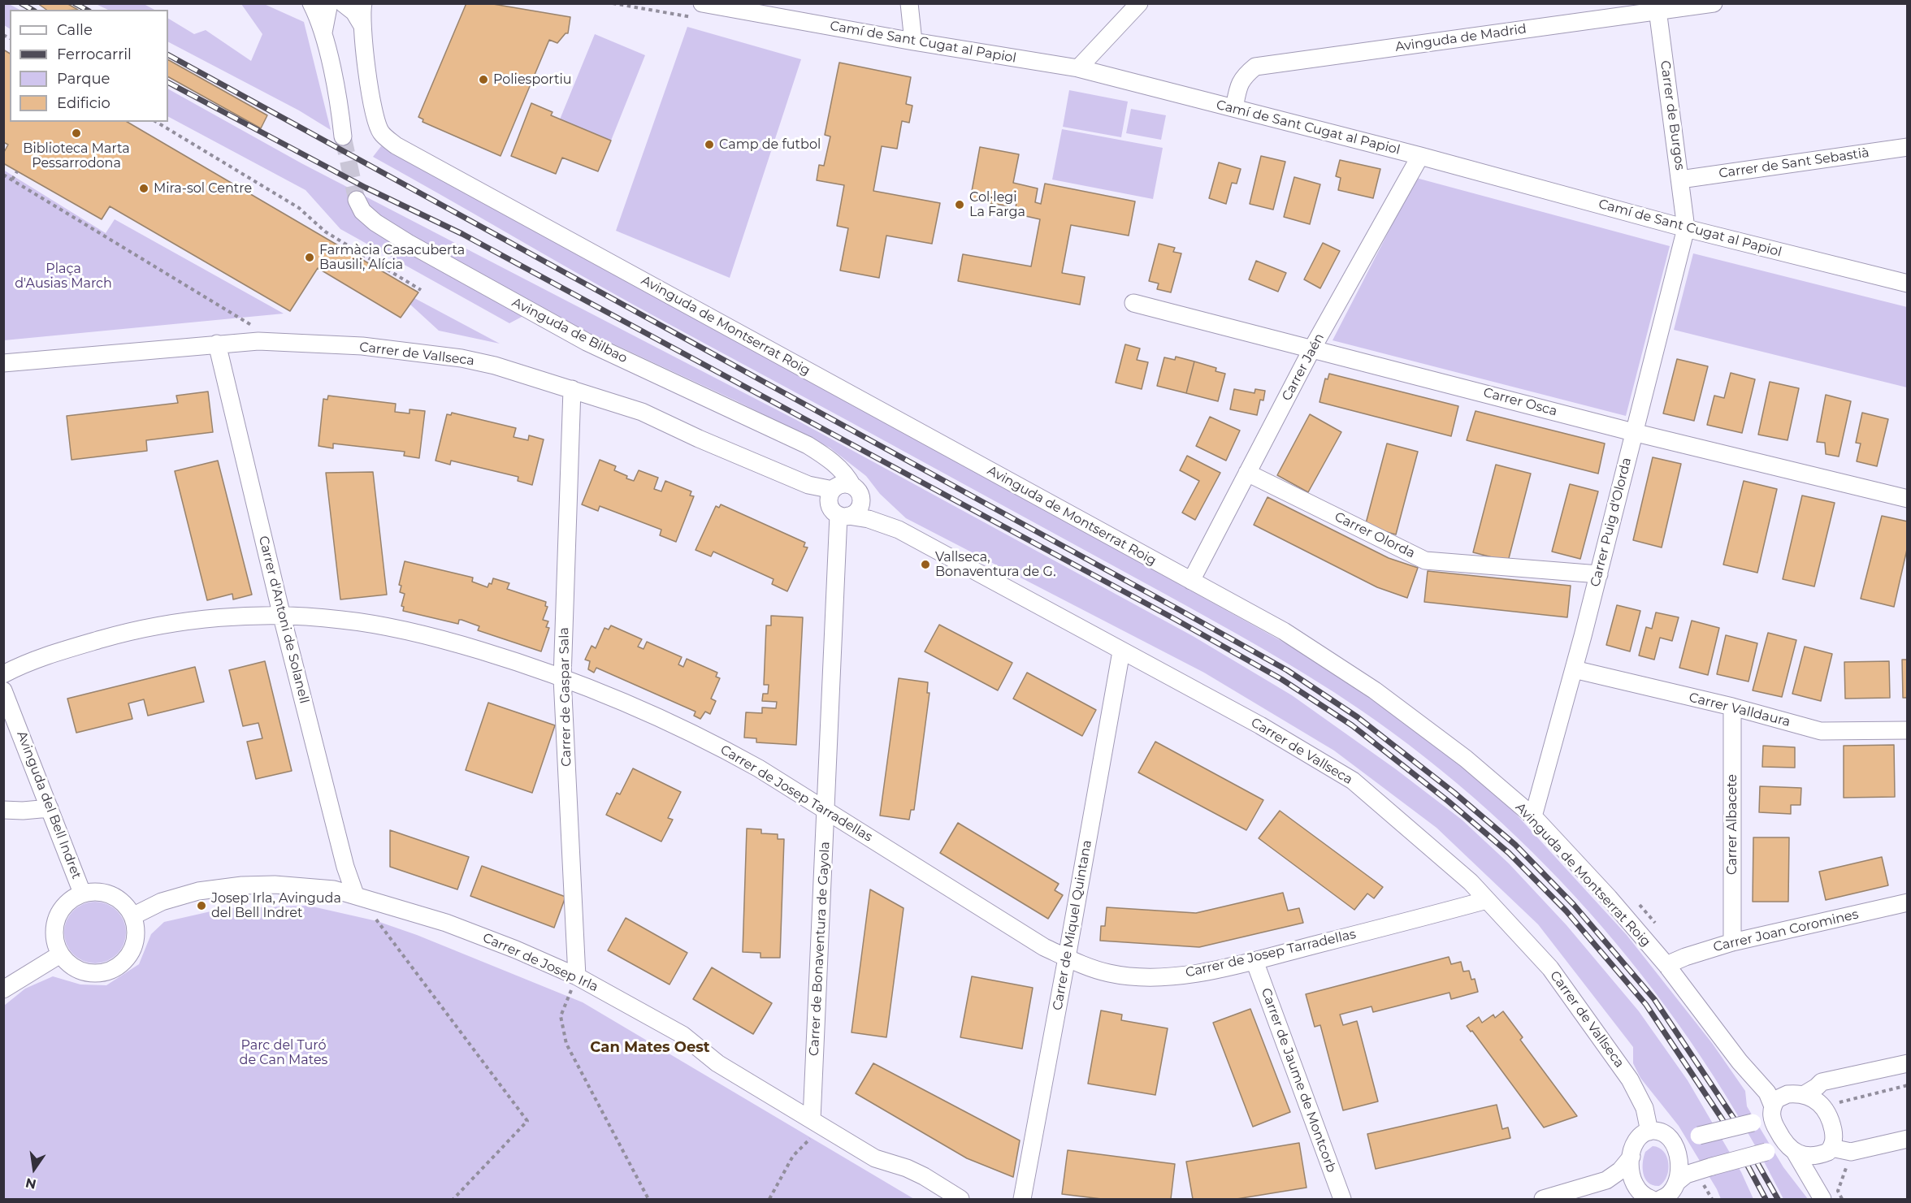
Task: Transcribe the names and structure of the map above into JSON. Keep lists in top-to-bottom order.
{
  "streets": {
    "street": [
      "Avinguda de Madrid",
      "Camí de Sant Cugat al Papiol",
      "Carrer de Burgos",
      "Carrer de Sant Sebastià",
      "Avinguda de Montserrat Roig",
      "Avinguda de Bilbao",
      "Carrer de Vallseca",
      "Carrer Jaén",
      "Carrer Osca",
      "Carrer Puig d'Olorda",
      "Carrer Olorda",
      "Carrer d'Antoni de Solanell",
      "Carrer de Gaspar Sala",
      "Carrer Valldaura",
      "Carrer de Josep Tarradellas",
      "Avinguda del Bell Indret",
      "Carrer Albacete",
      "Carrer de Miquel Quintana",
      "Carrer Joan Coromines",
      "Carrer de Bonaventura de Gayola",
      "Carrer de Josep Irla",
      "Carrer de Jaume de Montcorb"
    ]
  },
  "crossings": [
    ["Avinguda de Madrid", "Camí de Sant Cugat al Papiol"],
    ["Avinguda de Madrid", "Carrer de Burgos"],
    ["Camí de Sant Cugat al Papiol", "Carrer de Burgos"],
    ["Camí de Sant Cugat al Papiol", "Carrer Jaén"],
    ["Camí de Sant Cugat al Papiol", "Carrer Puig d'Olorda"],
    ["Carrer de Burgos", "Carrer de Sant Sebastià"],
    ["Carrer de Burgos", "Carrer Puig d'Olorda"],
    ["Avinguda de Montserrat Roig", "Carrer Jaén"],
    ["Avinguda de Montserrat Roig", "Carrer Puig d'Olorda"],
    ["Avinguda de Montserrat Roig", "Carrer Joan Coromines"],
    ["Avinguda de Bilbao", "Carrer de Vallseca"],
    ["Avinguda de Bilbao", "Carrer de Bonaventura de Gayola"],
    ["Carrer de Vallseca", "Carrer d'Antoni de Solanell"],
    ["Carrer de Vallseca", "Carrer de Gaspar Sala"],
    ["Carrer de Vallseca", "Carrer de Josep Tarradellas"],
    ["Carrer de Vallseca", "Carrer de Miquel Quintana"],
    ["Carrer de Vallseca", "Carrer de Bonaventura de Gayola"],
    ["Carrer Jaén", "Carrer Osca"],
    ["Carrer Jaén", "Carrer Olorda"],
    ["Carrer Osca", "Carrer Puig d'Olorda"],
    ["Carrer Puig d'Olorda", "Carrer Olorda"],
    ["Carrer Puig d'Olorda", "Carrer Valldaura"],
    ["Carrer d'Antoni de Solanell", "Carrer de Josep Tarradellas"],
    ["Carrer d'Antoni de Solanell", "Carrer de Josep Irla"],
    ["Carrer de Gaspar Sala", "Carrer de Josep Tarradellas"],
    ["Carrer de Gaspar Sala", "Carrer de Josep Irla"],
    ["Carrer Valldaura", "Carrer Albacete"],
    ["Carrer de Josep Tarradellas", "Carrer de Miquel Quintana"],
    ["Carrer de Josep Tarradellas", "Carrer de Bonaventura de Gayola"],
    ["Carrer de Josep Tarradellas", "Carrer de Jaume de Montcorb"],
    ["Avinguda del Bell Indret", "Carrer de Josep Irla"],
    ["Carrer Albacete", "Carrer Joan Coromines"],
    ["Carrer de Bonaventura de Gayola", "Carrer de Josep Irla"]
  ],
  "districts": ["Can Mates Oest"],
  "parks": ["Plaça d'Ausias March", "Parc del Turó de Can Mates"],
  "places": [
    "Poliesportiu",
    "Biblioteca Marta Pessarrodona",
    "Camp de futbol",
    "Mira-sol Centre",
    "Col·legi La Farga",
    "Farmàcia Casacuberta Bausili, Alícia",
    "Vallseca, Bonaventura de G.",
    "Josep Irla, Avinguda del Bell Indret"
  ],
  "legend": [
    "Calle",
    "Ferrocarril",
    "Parque",
    "Edificio"
  ],
  "north": "bottom"
}
